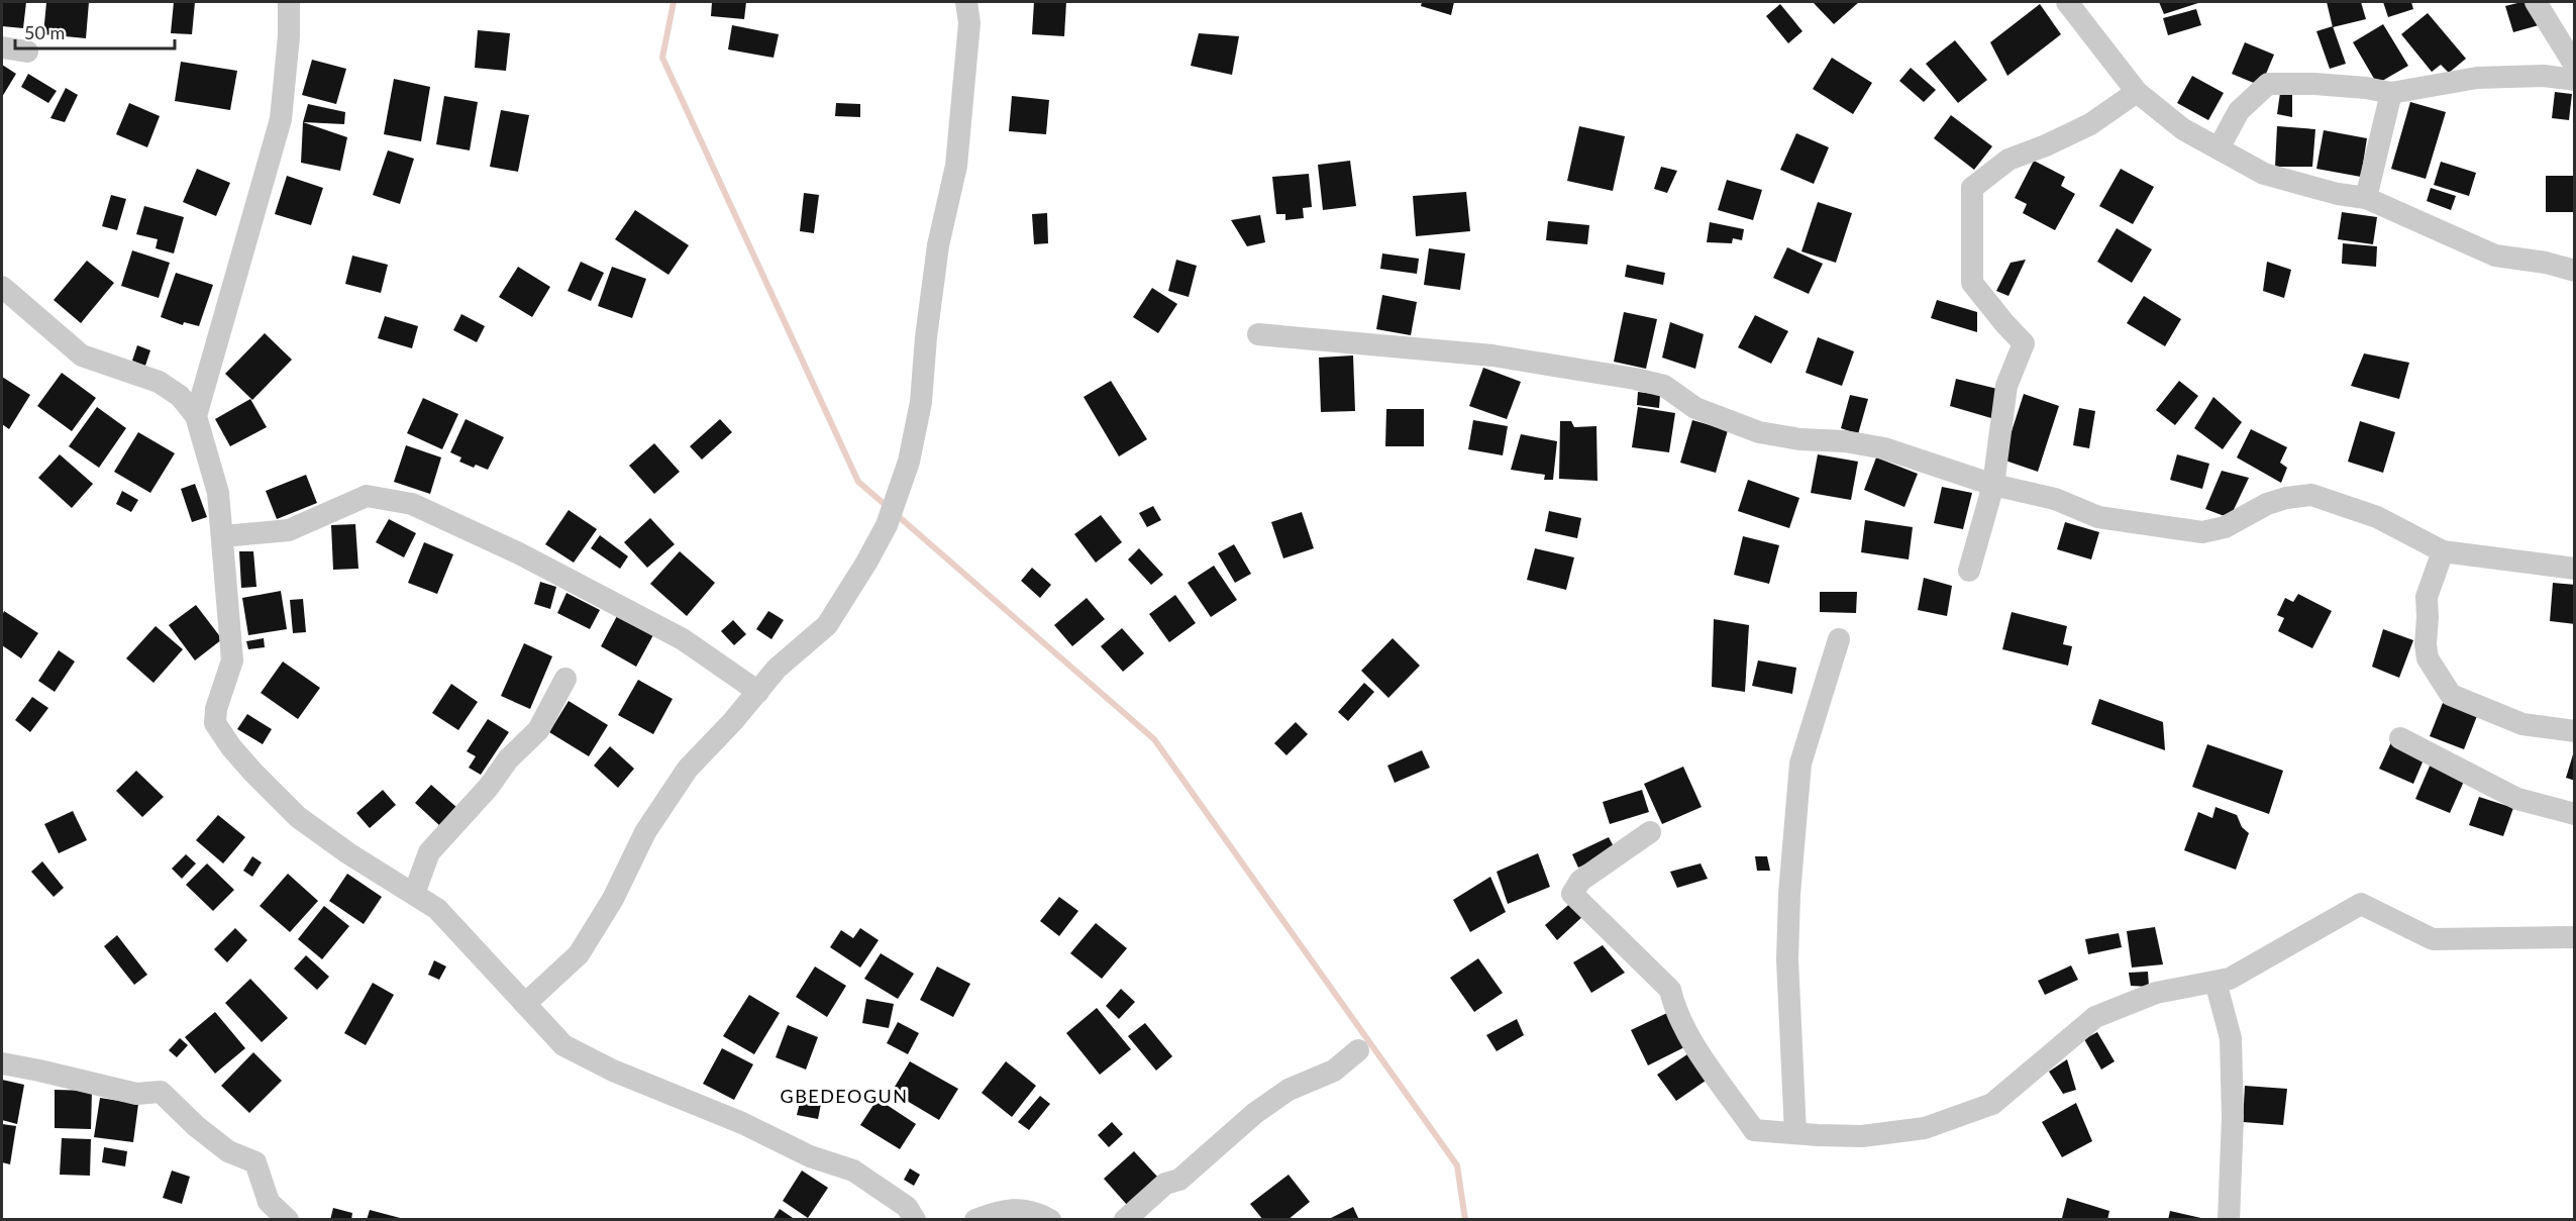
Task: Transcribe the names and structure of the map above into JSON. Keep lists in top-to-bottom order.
{
  "districts": ["GBEDEOGUN"],
  "scale_bar": "50 m"
}
